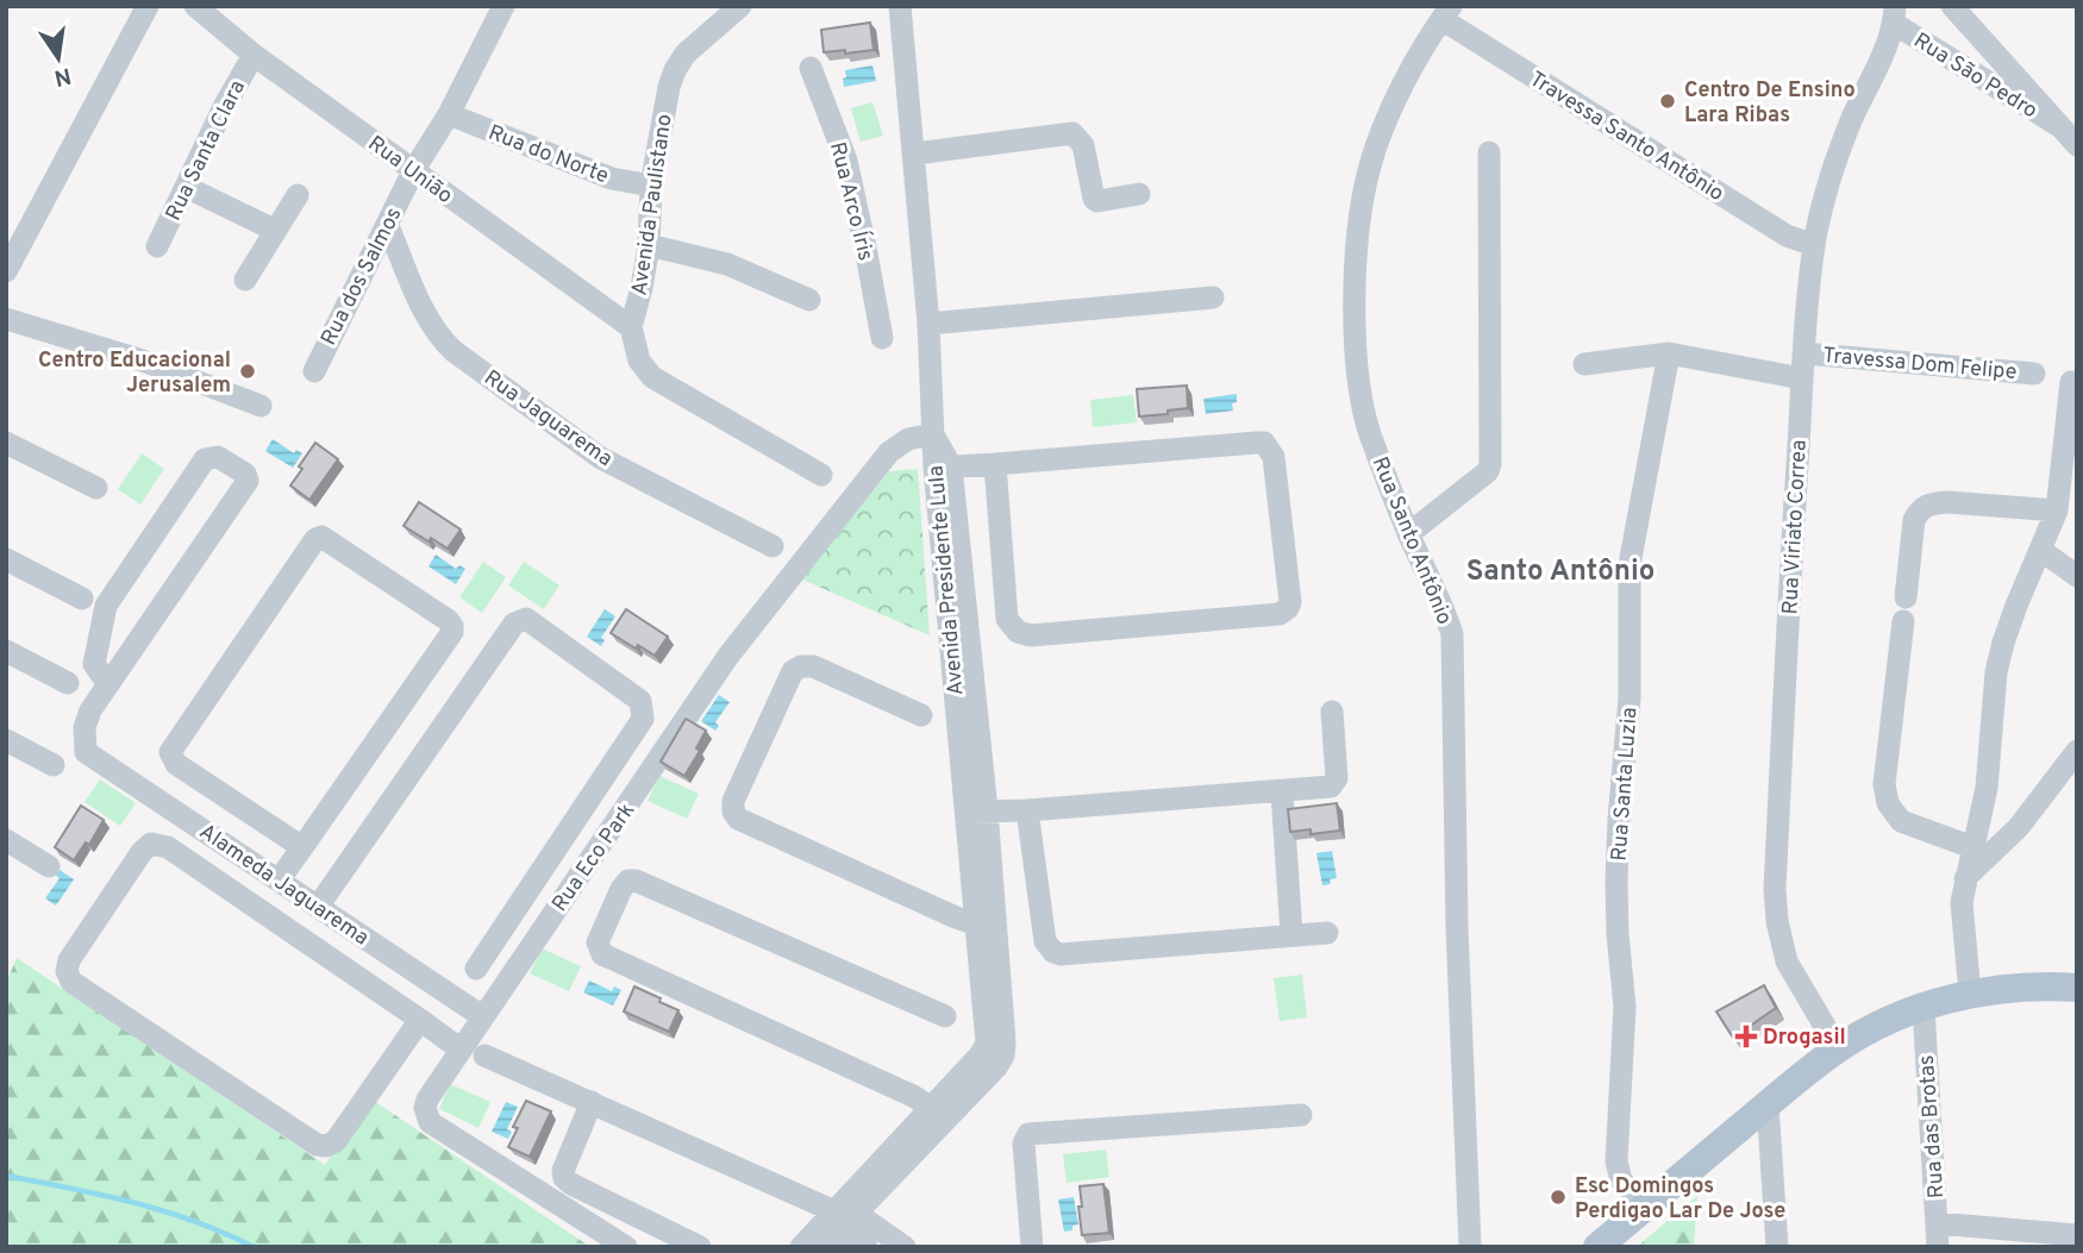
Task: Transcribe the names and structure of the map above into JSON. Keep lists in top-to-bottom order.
{
  "streets": {
    "street": [
      "Rua São Pedro",
      "Travessa Santo Antônio",
      "Rua Santa Clara",
      "Rua do Norte",
      "Rua União",
      "Rua Arco Íris",
      "Avenida Paulistano",
      "Rua dos Salmos",
      "Travessa Dom Felipe",
      "Rua Jaguarema",
      "Rua Viriato Correa",
      "Rua Santo Antônio",
      "Avenida Presidente Lula",
      "Rua Santa Luzia",
      "Rua Eco Park",
      "Alameda Jaguarema",
      "Rua das Brotas"
    ]
  },
  "crossings": [
    ["Rua São Pedro", "Rua Viriato Correa"],
    ["Travessa Santo Antônio", "Rua Viriato Correa"],
    ["Travessa Santo Antônio", "Rua Santo Antônio"],
    ["Rua Santa Clara", "Rua União"],
    ["Rua do Norte", "Avenida Paulistano"],
    ["Rua do Norte", "Rua dos Salmos"],
    ["Rua União", "Avenida Paulistano"],
    ["Rua União", "Rua dos Salmos"],
    ["Rua dos Salmos", "Rua Jaguarema"],
    ["Travessa Dom Felipe", "Rua Viriato Correa"],
    ["Avenida Presidente Lula", "Rua Eco Park"],
    ["Rua Eco Park", "Alameda Jaguarema"]
  ],
  "districts": ["Santo Antônio"],
  "places": {
    "other": ["Centro De Ensino Lara Ribas", "Centro Educacional Jerusalem", "Esc Domingos Perdigao Lar De Jose"],
    "health": ["Drogasil"]
  },
  "north": "bottom"
}
